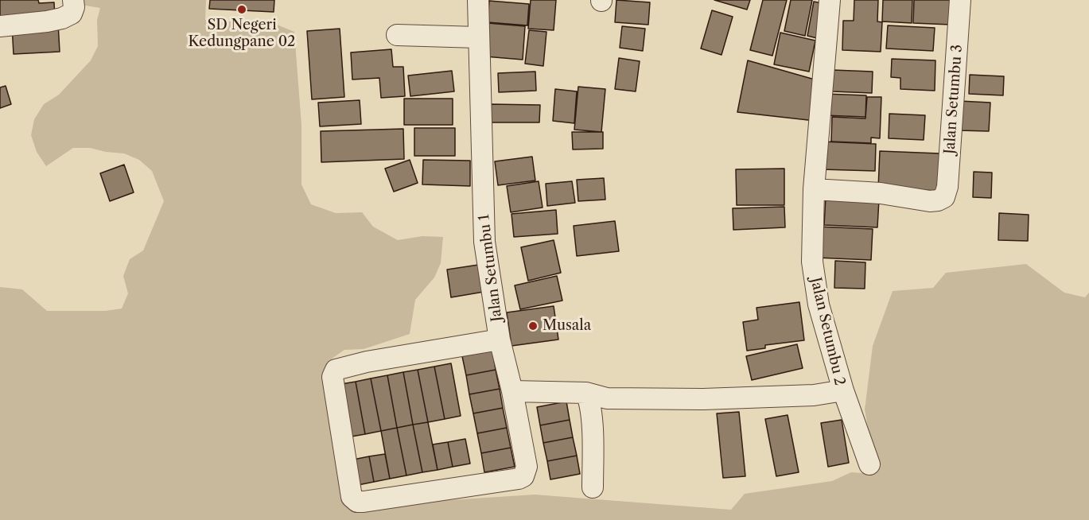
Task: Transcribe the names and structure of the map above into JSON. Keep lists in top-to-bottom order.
{
  "streets": {
    "street": ["Jalan Setumbu 3", "Jalan Setumbu 1", "Jalan Setumbu 2"]
  },
  "crossings": [
    ["Jalan Setumbu 3", "Jalan Setumbu 2"]
  ],
  "places": ["SD Negeri Kedungpane 02", "Musala"]
}
